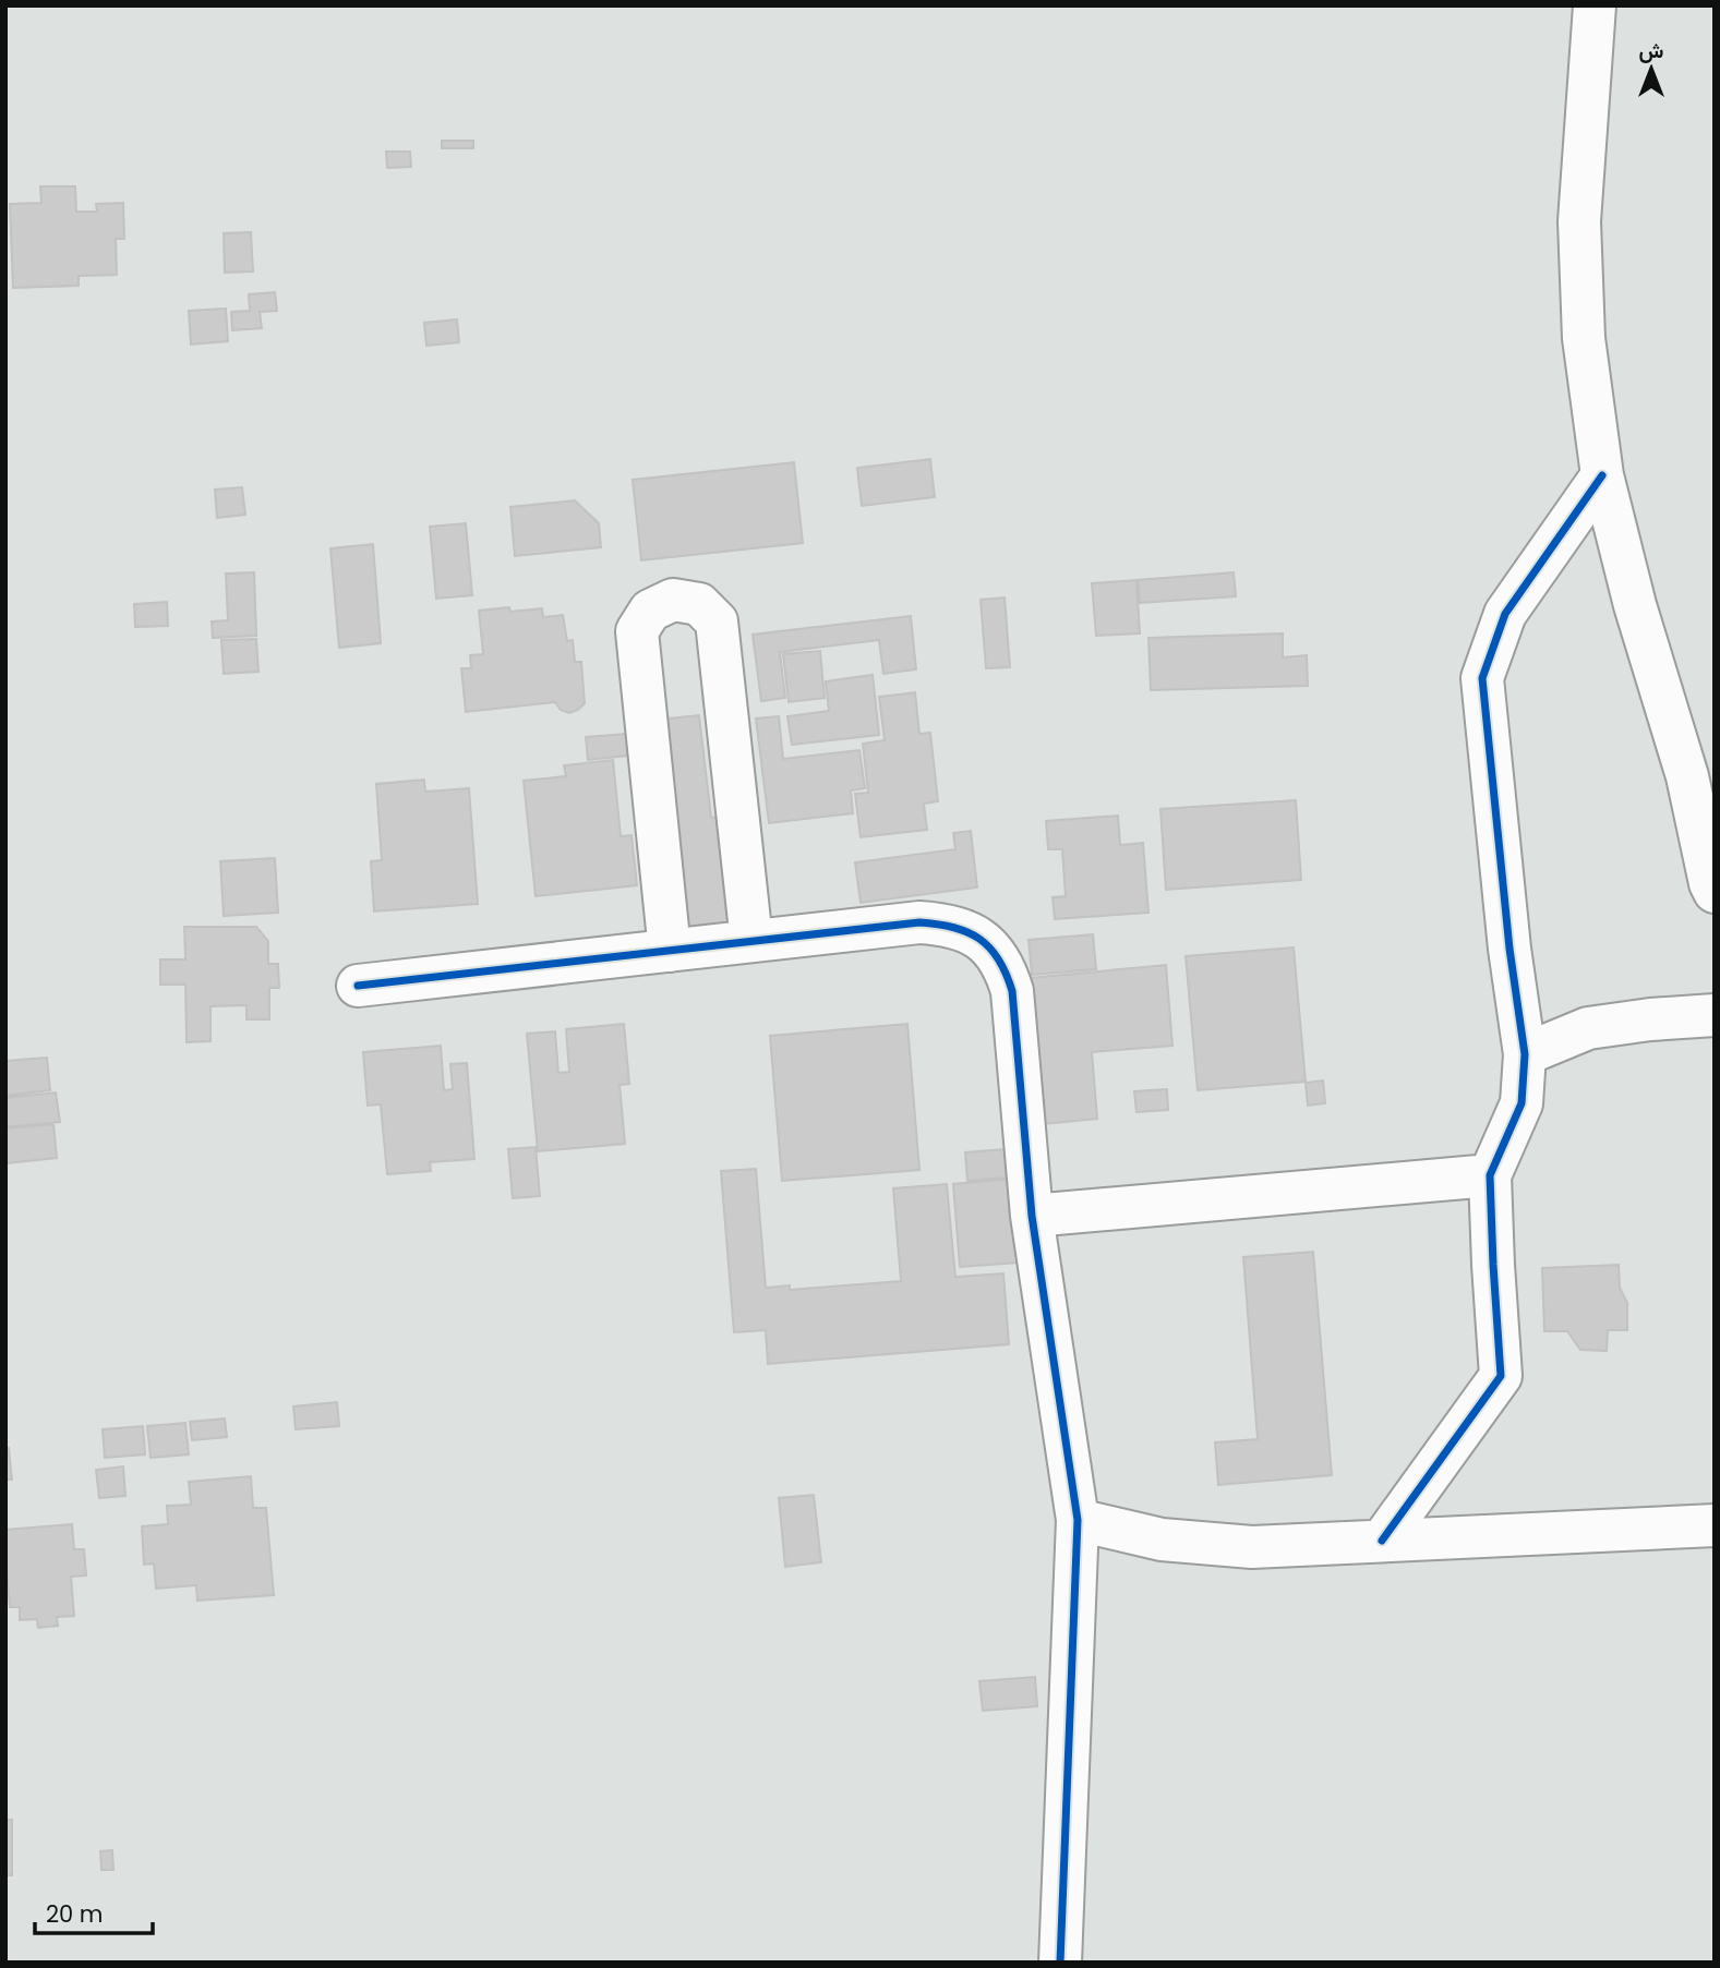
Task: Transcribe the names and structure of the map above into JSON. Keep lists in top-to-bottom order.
{
  "scale_bar": "20 m",
  "north": "top"
}
